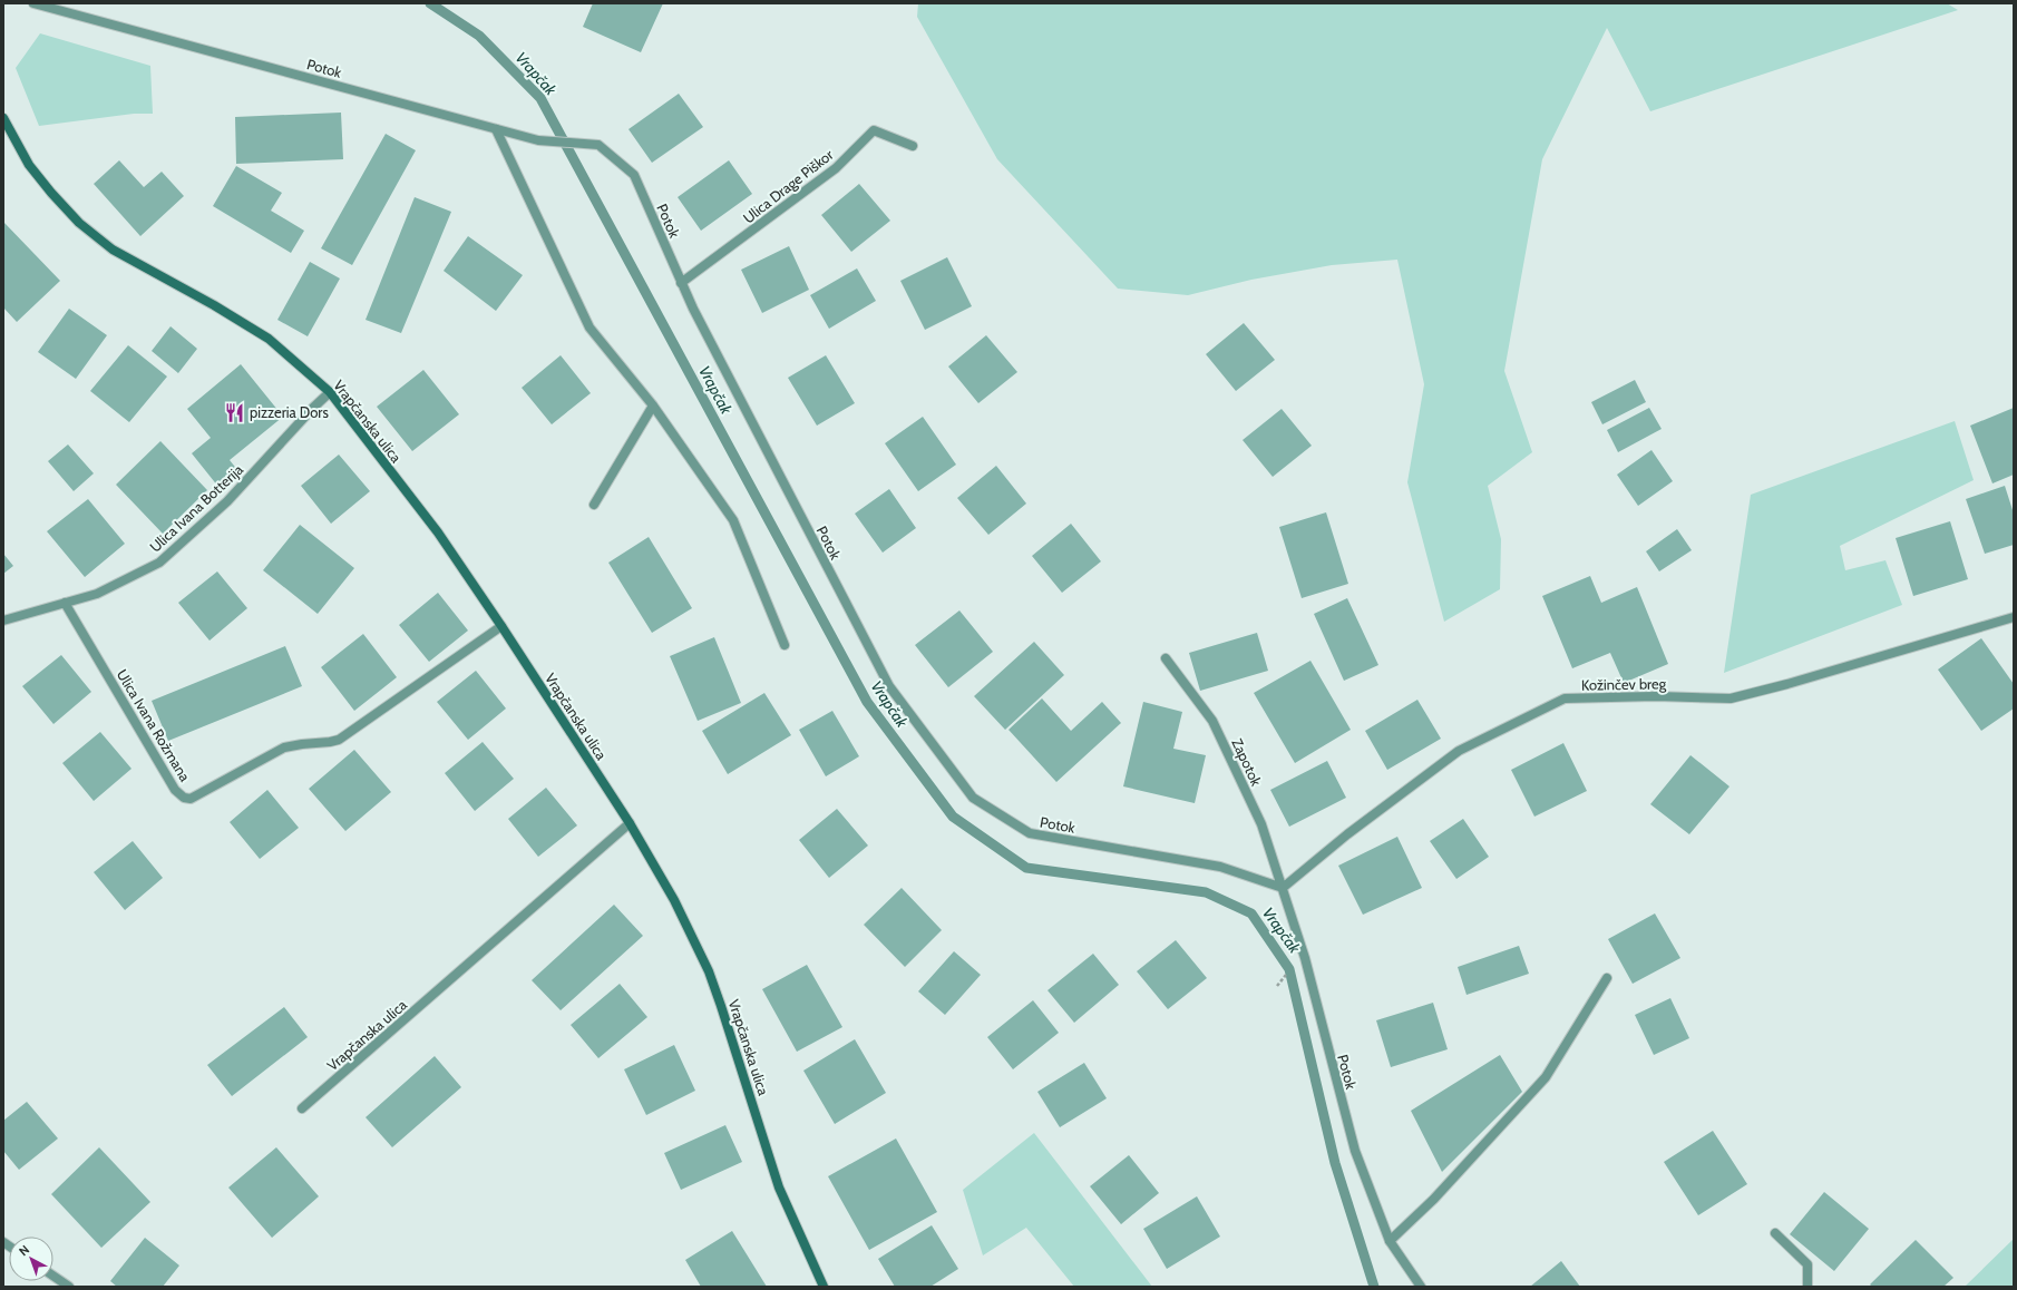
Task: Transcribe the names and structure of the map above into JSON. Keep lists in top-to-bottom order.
{
  "streets": {
    "main road": ["Vrapčanska ulica"],
    "street": [
      "Potok",
      "Ulica Drage Piškor",
      "Ulica Ivana Botterija",
      "Kožinčev breg",
      "Ulica Ivana Rožmana",
      "Zapotok"
    ]
  },
  "crossings": [
    ["Potok", "Ulica Drage Piškor"],
    ["Potok", "Kožinčev breg"],
    ["Potok", "Zapotok"],
    ["Vrapčanska ulica", "Ulica Ivana Botterija"],
    ["Vrapčanska ulica", "Ulica Ivana Rožmana"],
    ["Ulica Ivana Botterija", "Ulica Ivana Rožmana"],
    ["Kožinčev breg", "Zapotok"]
  ],
  "water": ["Vrapčak"],
  "places": {
    "restaurant": ["pizzeria Dors"]
  },
  "north": "top left"
}
